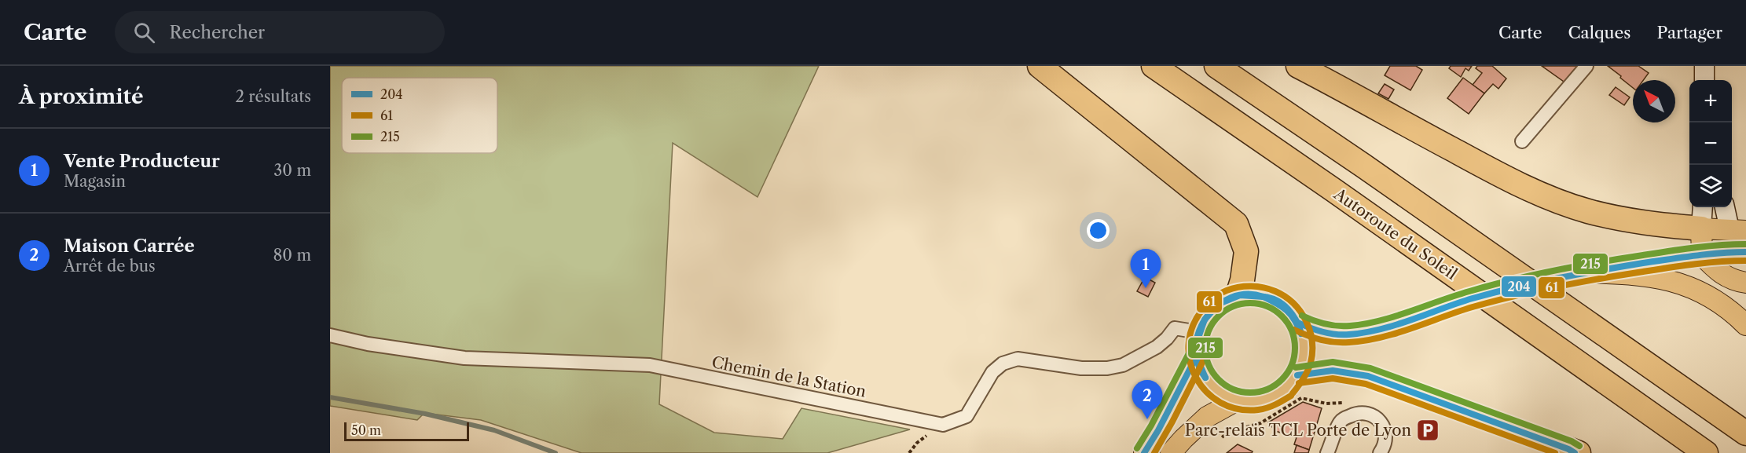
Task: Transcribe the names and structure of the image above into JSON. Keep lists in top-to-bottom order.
{
  "streets": {
    "highway": ["Autoroute du Soleil"],
    "street": ["Chemin de la Station"]
  },
  "places": {
    "parking": ["Parc-relais TCL Porte de Lyon"]
  },
  "lines": ["transit line 215", "transit line 204", "transit line 61"],
  "legend": ["204", "61", "215"],
  "scale_bar": "50 m",
  "north": "top left",
  "page": {
    "header": "Carte",
    "search": "Rechercher",
    "nav": ["Carte", "Calques", "Partager"],
    "heading": ["À proximité", "2 résultats"],
    "map_buttons": ["+", "−"],
    "list": [
      {
        "mark": "1",
        "name": "Vente Producteur",
        "note": "Magasin",
        "value": "30 m"
      },
      {
        "mark": "2",
        "name": "Maison Carrée",
        "note": "Arrêt de bus",
        "value": "80 m"
      }
    ],
    "pins": ["1", "2"],
    "scale": "50 m"
  }
}
